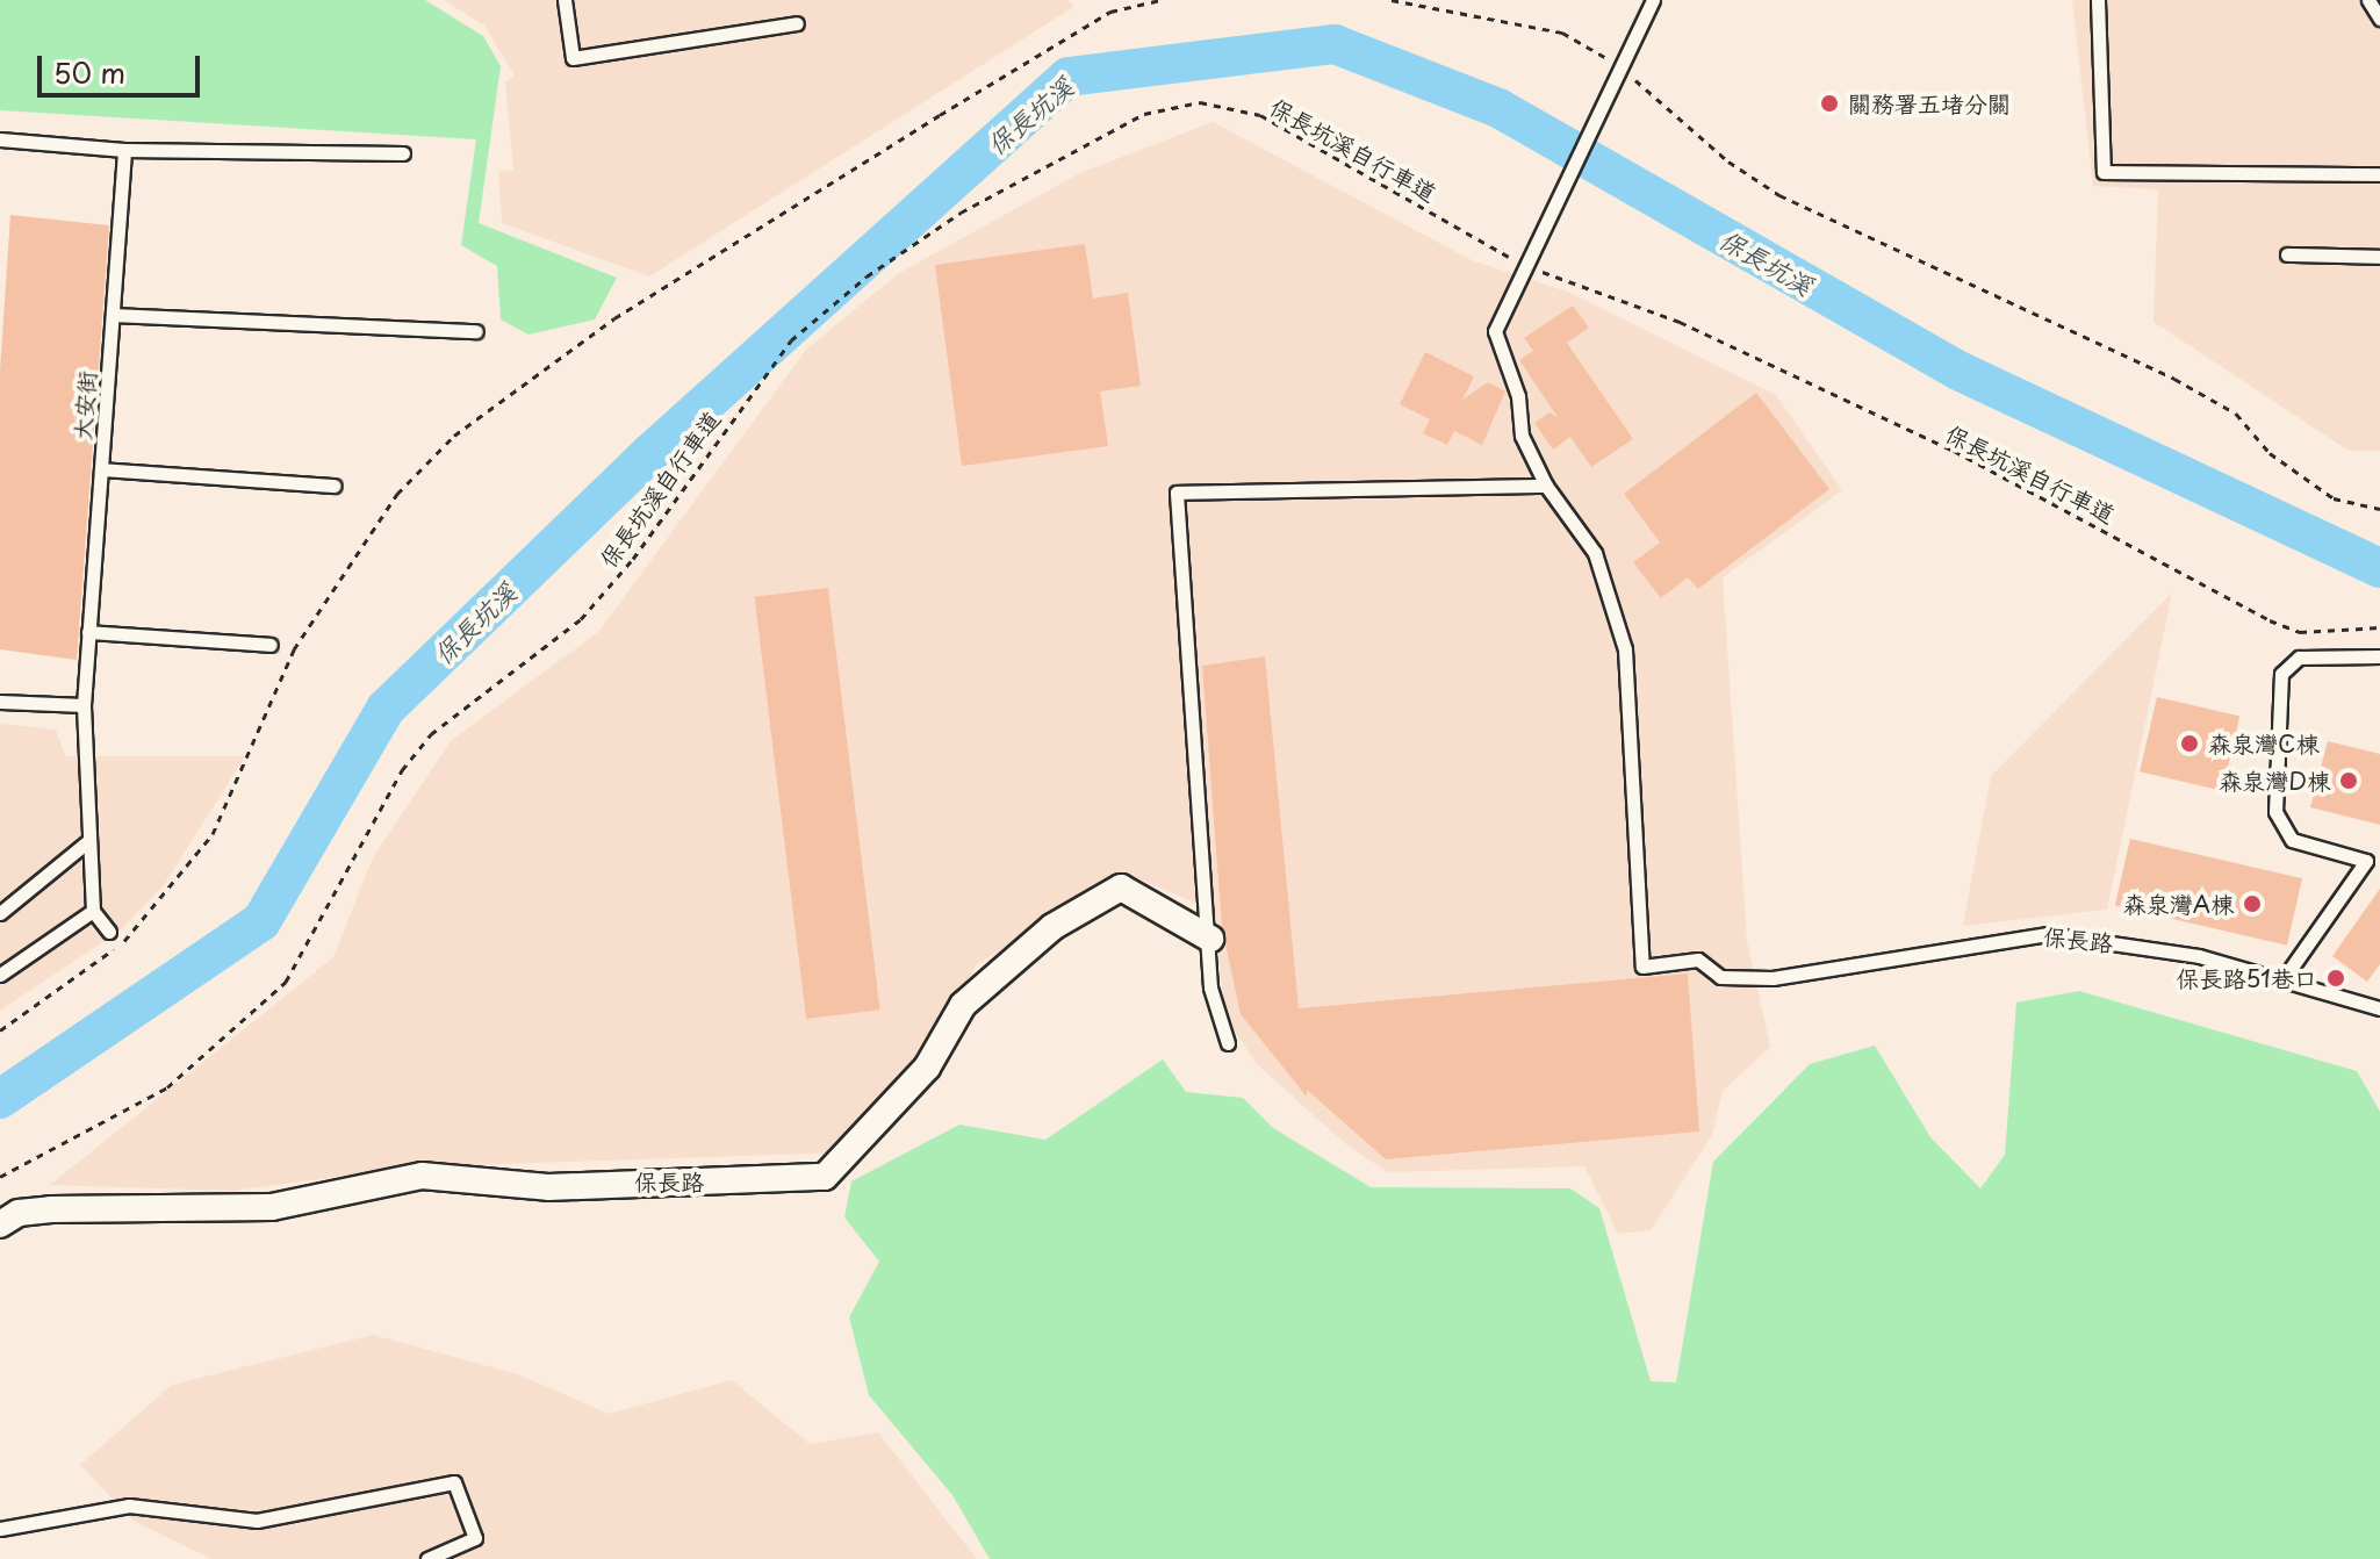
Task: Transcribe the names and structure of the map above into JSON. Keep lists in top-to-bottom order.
{
  "streets": {
    "street": ["保長路"],
    "lane": ["大安街"],
    "path": ["保長坑溪自行車道"]
  },
  "water": ["保長坑溪"],
  "places": [
    "關務署五堵分關",
    "森泉灣C棟",
    "森泉灣D棟",
    "森泉灣A棟",
    "保長路51巷口"
  ],
  "scale_bar": "50 m"
}
